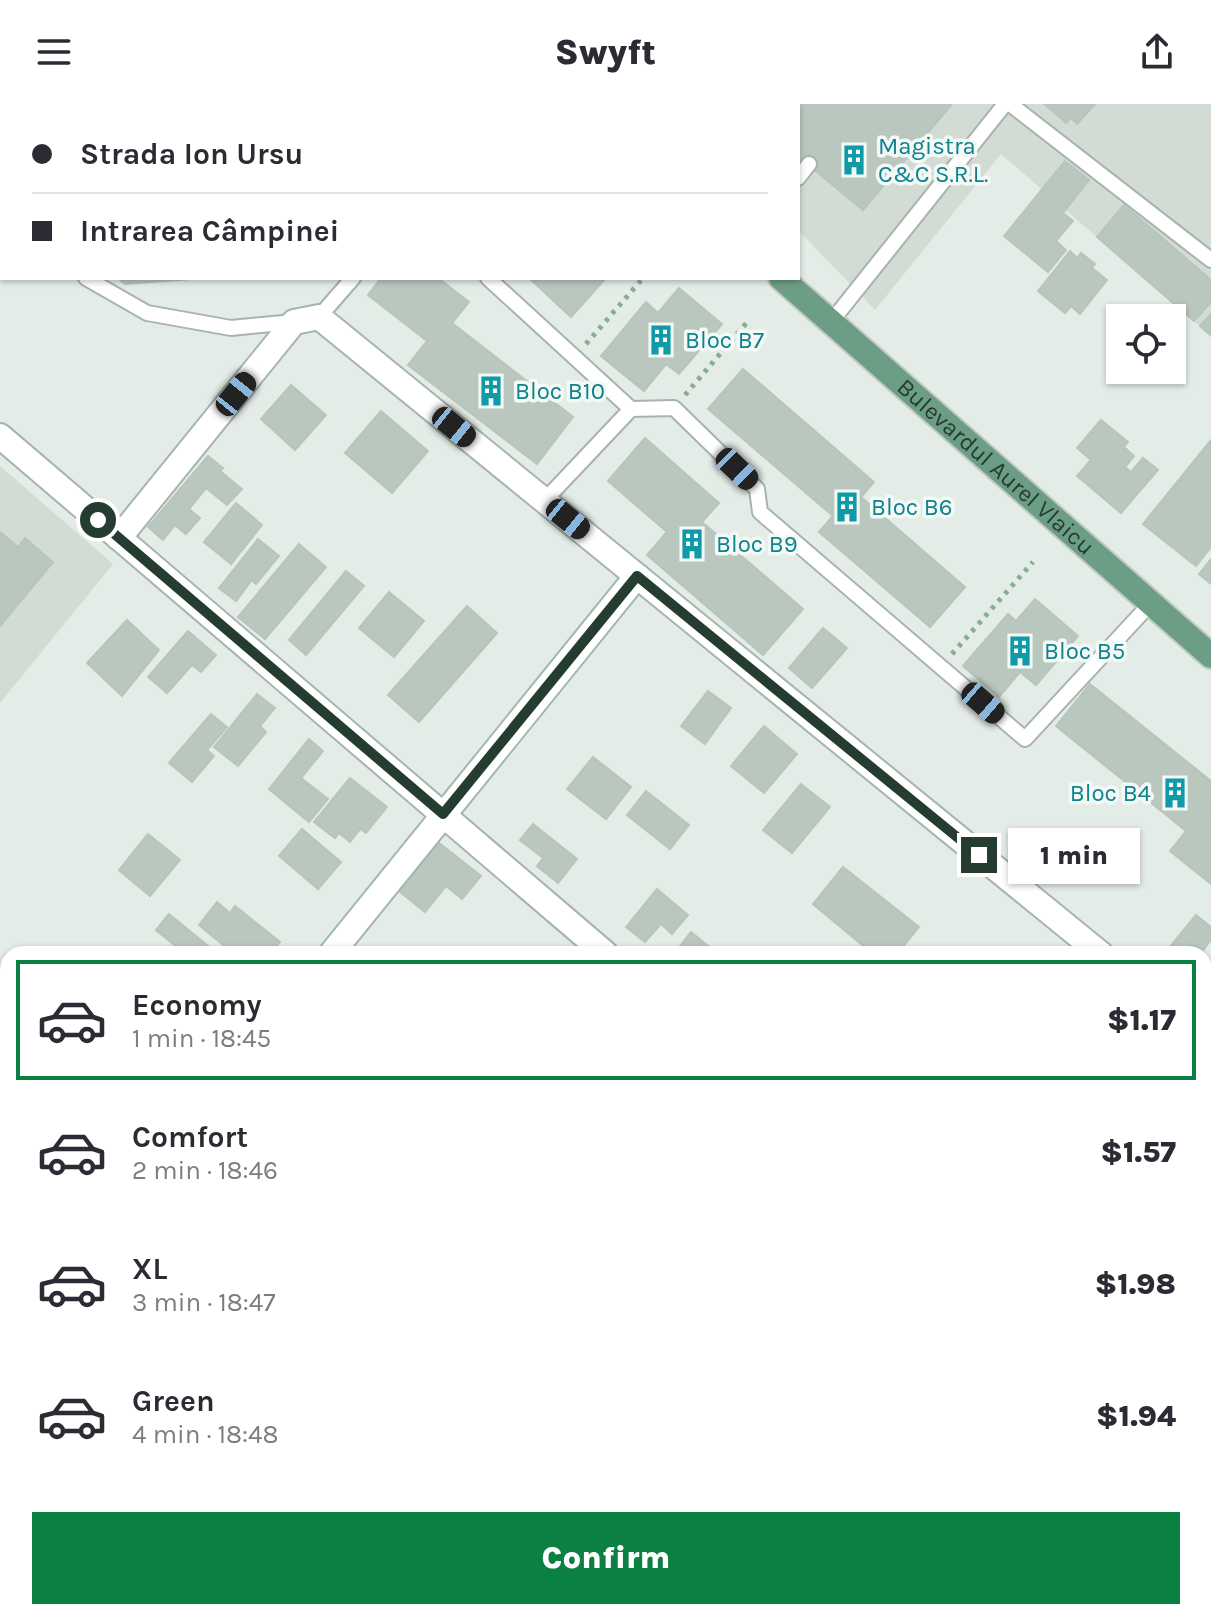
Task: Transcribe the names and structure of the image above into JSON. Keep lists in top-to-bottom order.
{
  "streets": {
    "main road": ["Bulevardul Aurel Vlaicu"]
  },
  "places": {
    "building": [
      "Magistra C&C S.R.L.",
      "Bloc B7",
      "Bloc B10",
      "Bloc B6",
      "Bloc B9",
      "Bloc B5",
      "Bloc B4"
    ]
  },
  "page": {
    "header": "Swyft",
    "banner": ["Strada Ion Ursu", "Intrarea Câmpinei"],
    "bubble": "1 min",
    "list": [
      {
        "name": "Economy",
        "note": "1 min · 18:45",
        "value": "$1.17"
      },
      {
        "name": "Comfort",
        "note": "2 min · 18:46",
        "value": "$1.57"
      },
      {
        "name": "XL",
        "note": "3 min · 18:47",
        "value": "$1.98"
      },
      {
        "name": "Green",
        "note": "4 min · 18:48",
        "value": "$1.94"
      }
    ],
    "buttons": "Confirm"
  }
}
